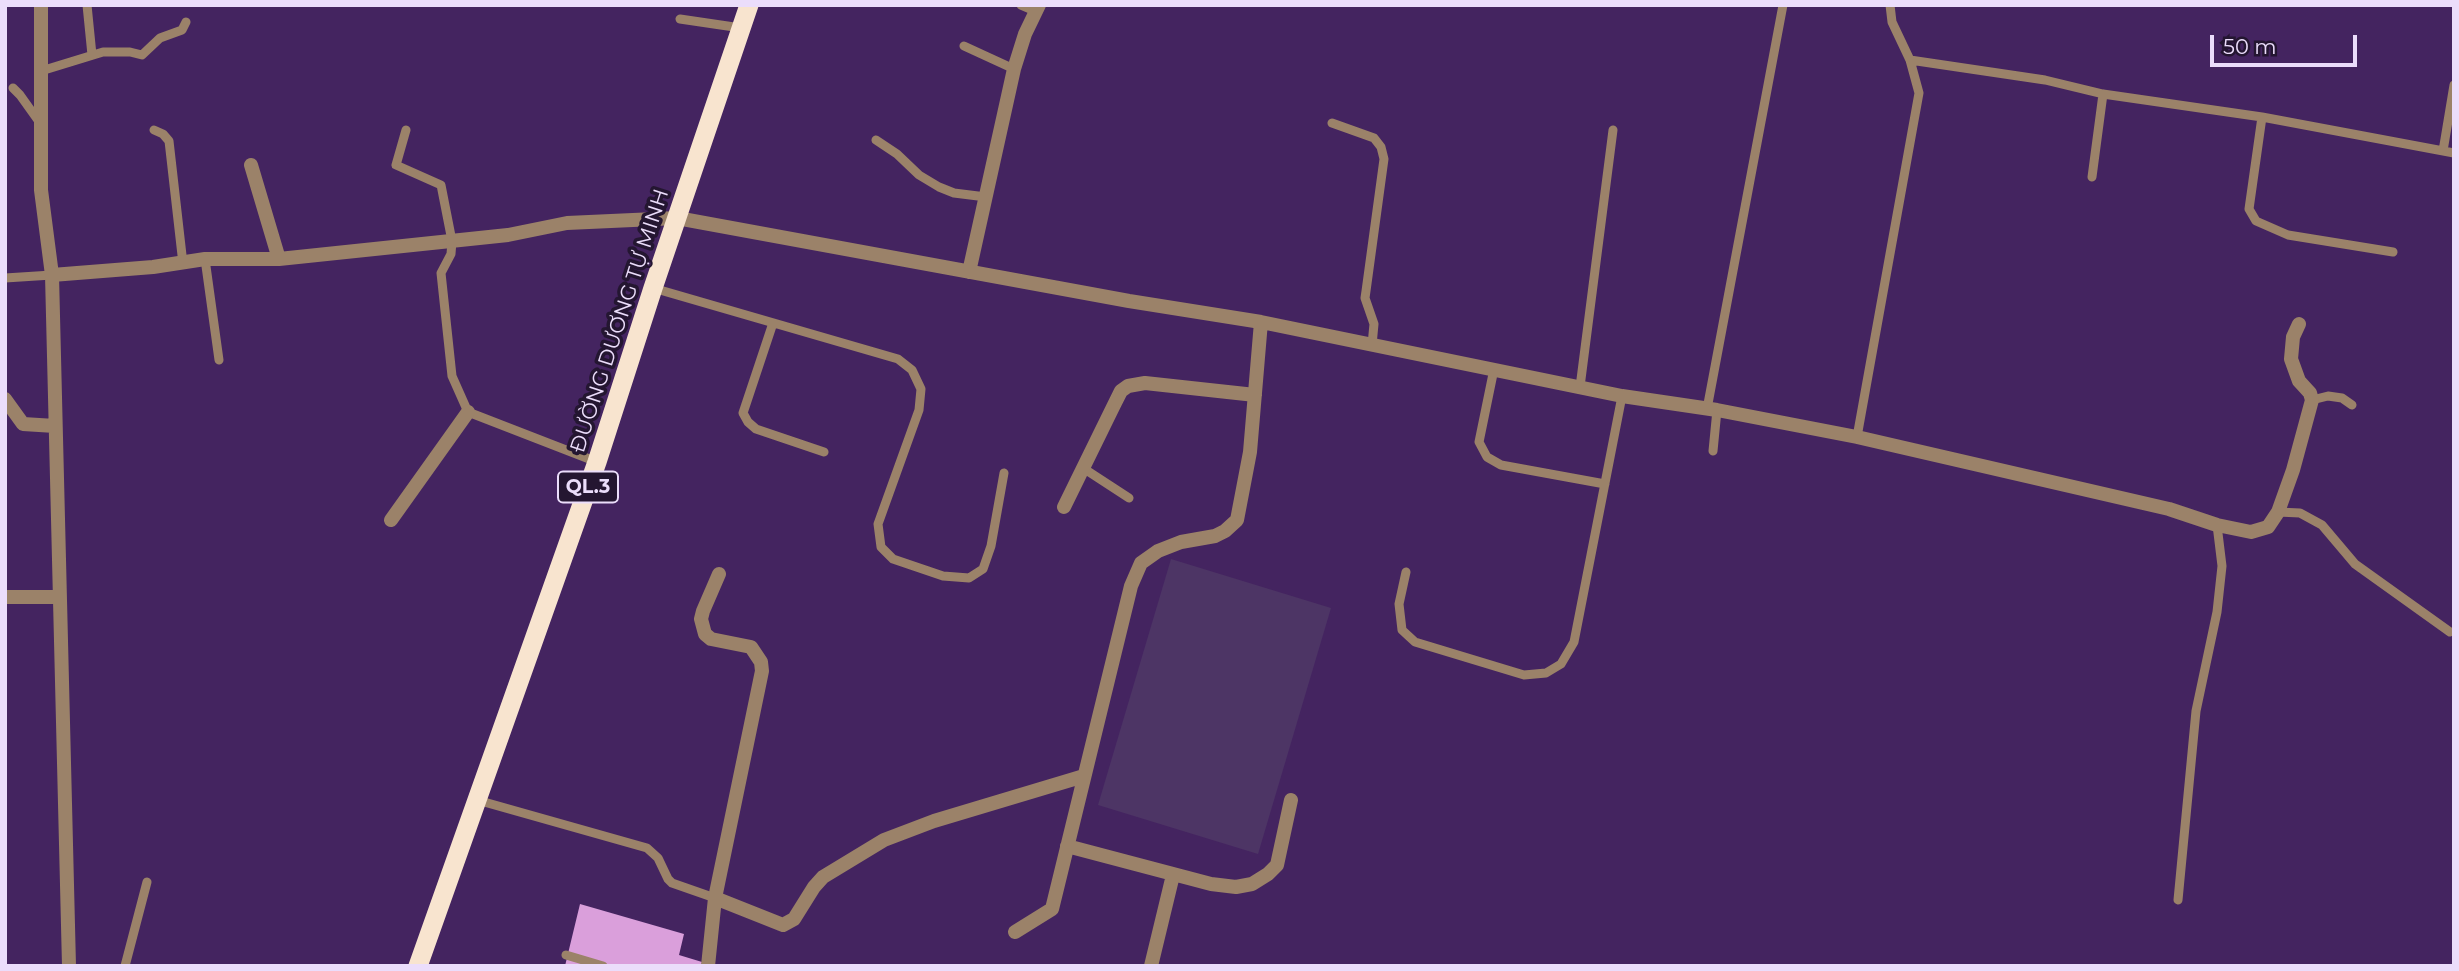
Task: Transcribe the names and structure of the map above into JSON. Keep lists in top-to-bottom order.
{
  "streets": {
    "highway": ["ĐƯỜNG DƯƠNG TỰ MINH", "QL.3"]
  },
  "scale_bar": "50 m"
}
